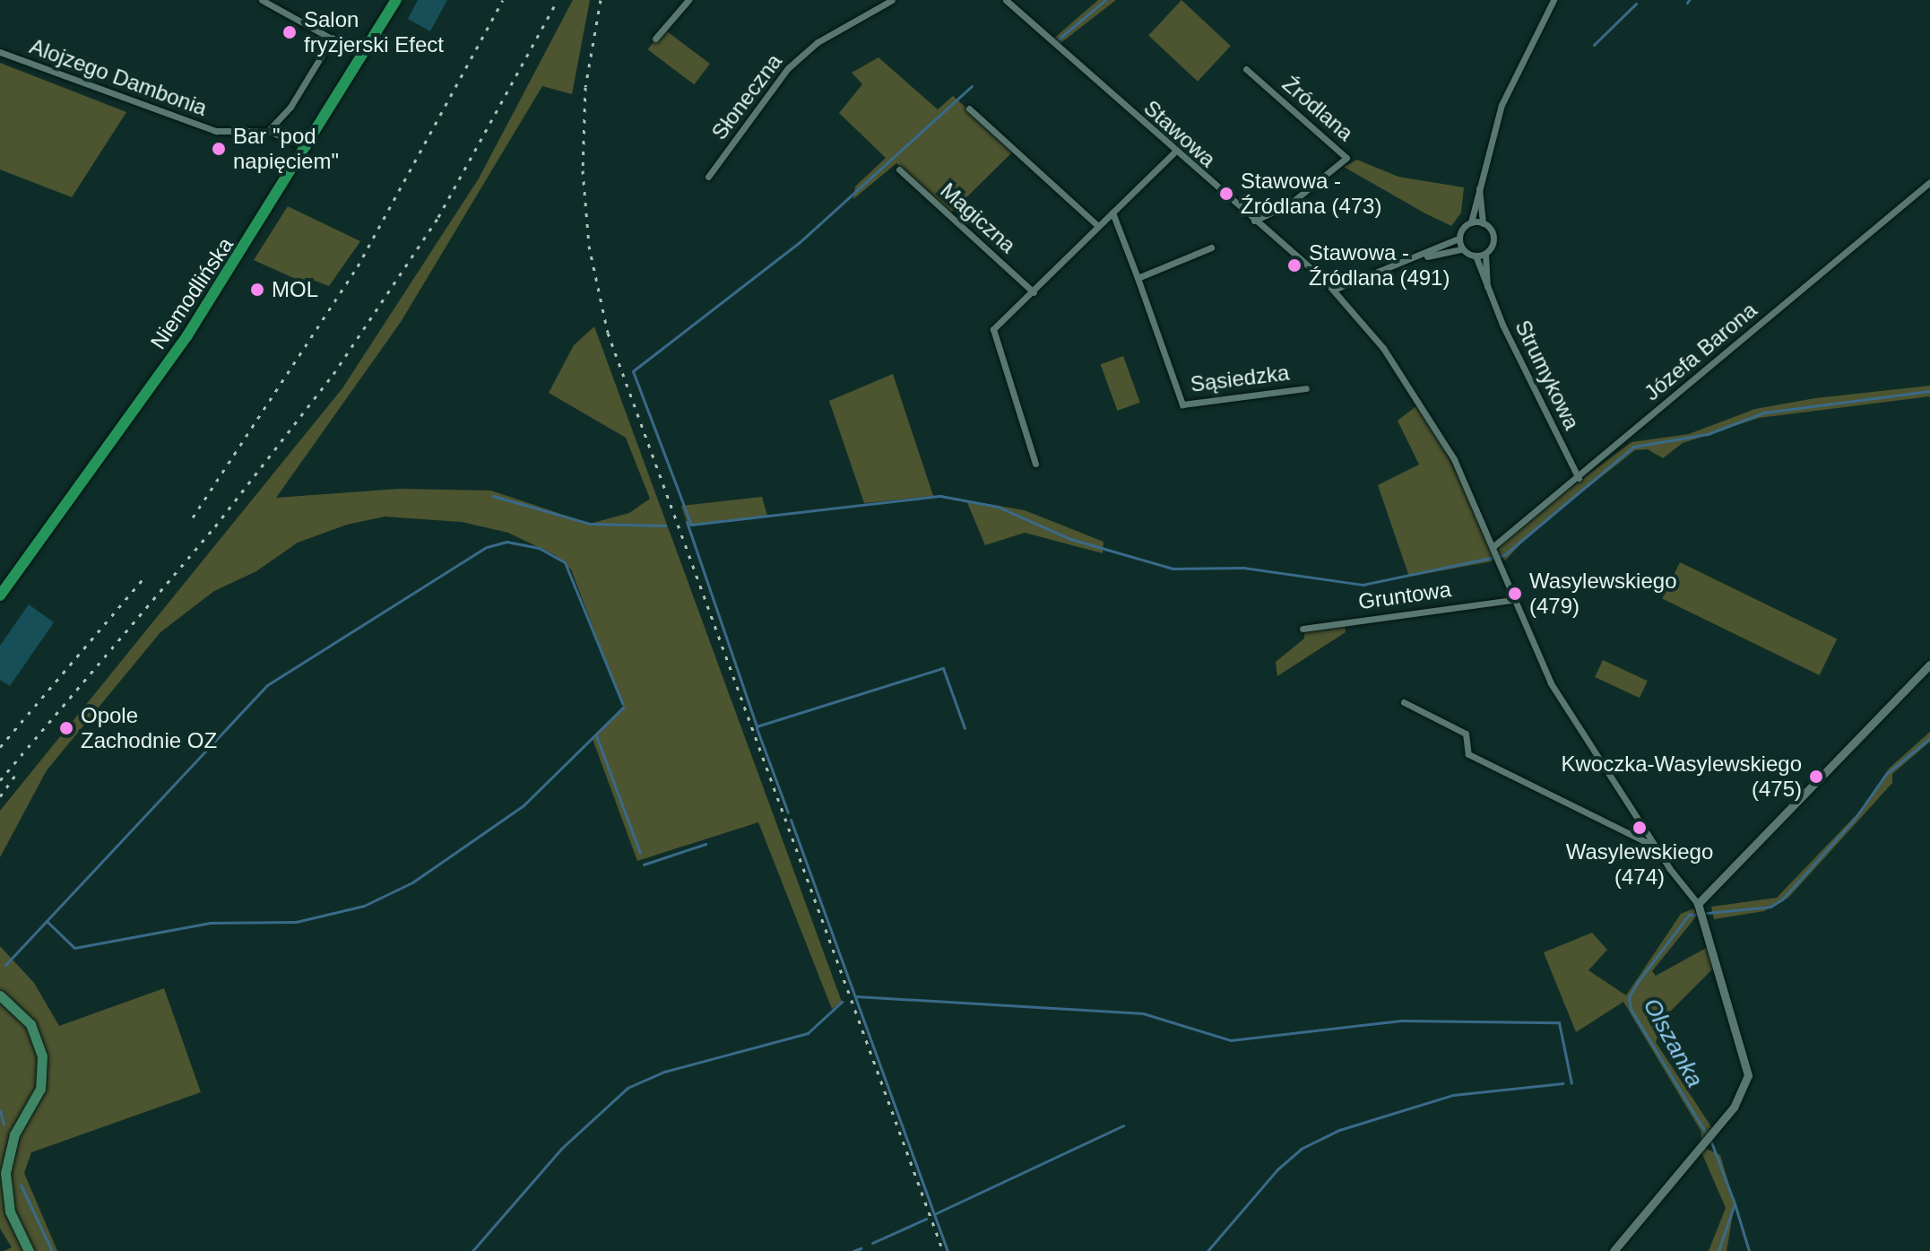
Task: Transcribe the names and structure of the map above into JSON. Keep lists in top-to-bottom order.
{
  "streets": {
    "main road": ["Niemodlińska"],
    "street": [
      "Alojzego Dambonia",
      "Słoneczna",
      "Źródlana",
      "Stawowa",
      "Magiczna",
      "Józefa Barona",
      "Strumykowa",
      "Sąsiedzka",
      "Gruntowa"
    ]
  },
  "crossings": [
    ["Alojzego Dambonia", "Niemodlińska"],
    ["Źródlana", "Stawowa"],
    ["Stawowa", "Józefa Barona"],
    ["Stawowa", "Gruntowa"],
    ["Józefa Barona", "Strumykowa"]
  ],
  "water": ["Olszanka"],
  "places": [
    "Salon fryzjerski Efect",
    "Bar \"pod napięciem\"",
    "Stawowa - Źródlana (473)",
    "Stawowa - Źródlana (491)",
    "MOL",
    "Wasylewskiego (479)",
    "Opole Zachodnie OZ",
    "Kwoczka-Wasylewskiego (475)",
    "Wasylewskiego (474)"
  ]
}
